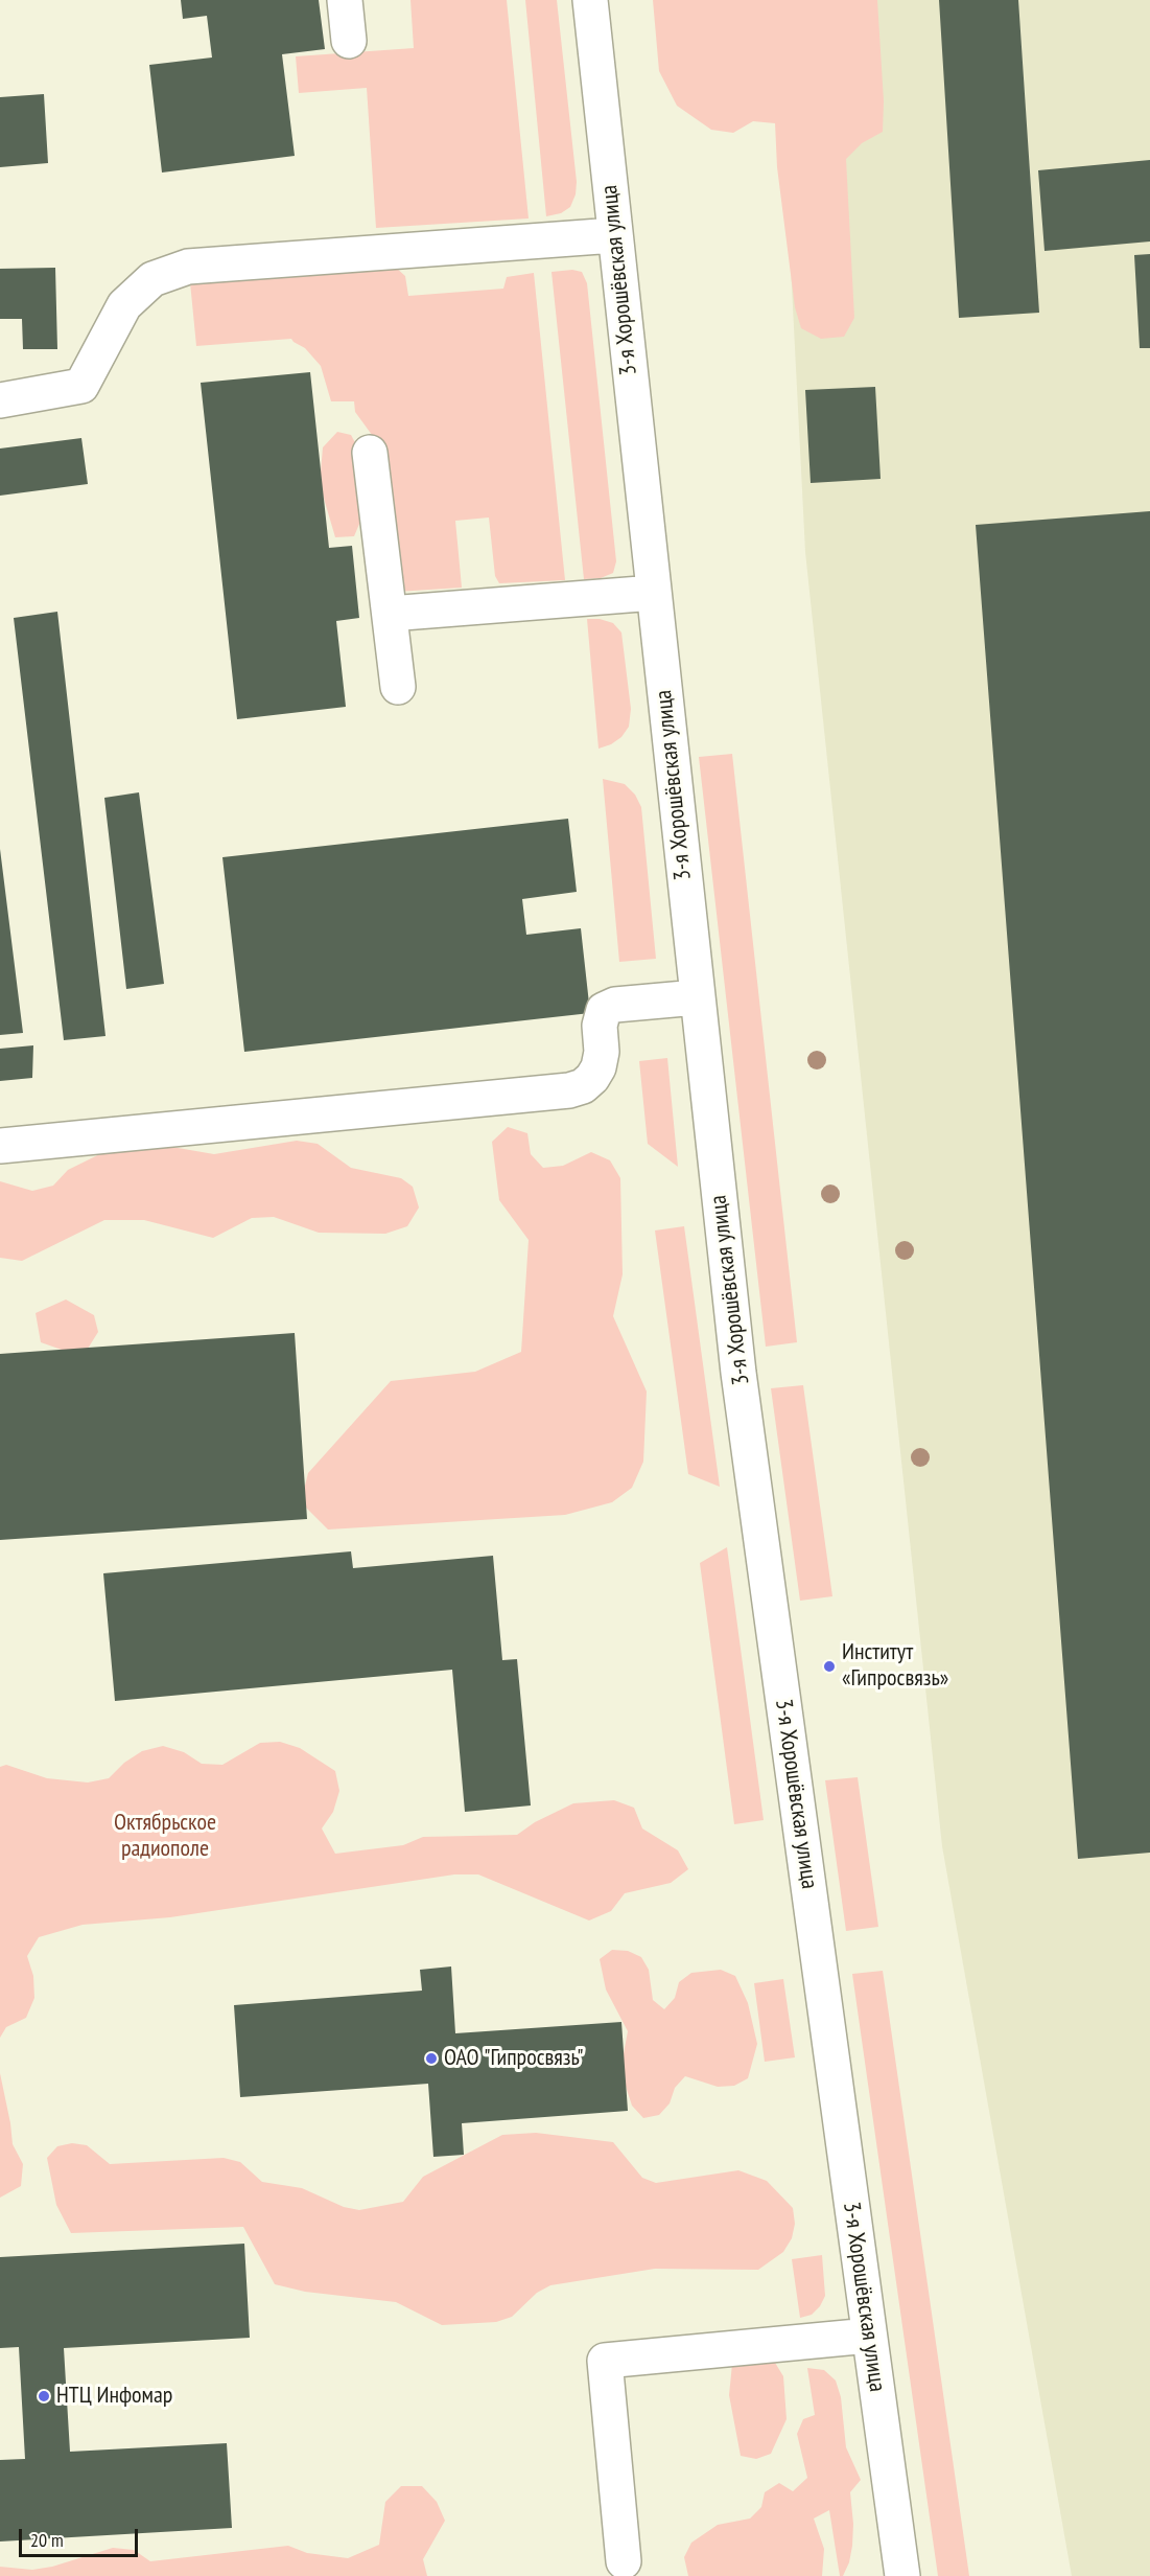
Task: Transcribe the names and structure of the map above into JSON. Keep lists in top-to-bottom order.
{
  "streets": {
    "street": ["3-я Хорошёвская улица"]
  },
  "parks": ["Октябрьское радиополе"],
  "places": ["Институт «Гипросвязь»", "ОАО \"Гипросвязь\"", "НТЦ Инфомар"],
  "scale_bar": "20 m"
}
